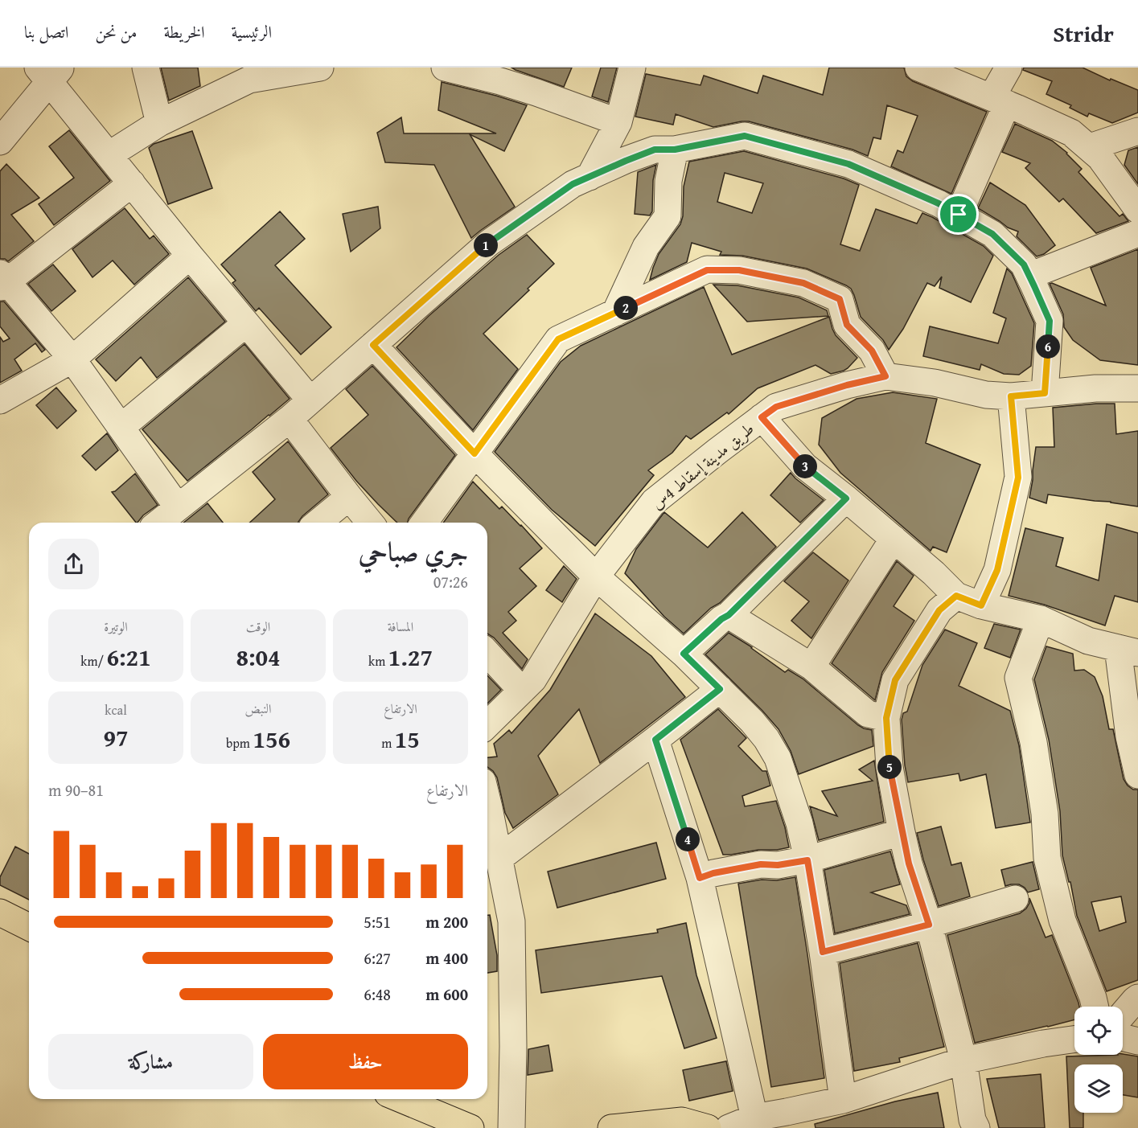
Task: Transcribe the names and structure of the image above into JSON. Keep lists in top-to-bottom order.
{
  "streets": {
    "street": ["طريق مدينة إسقاط 4س"]
  },
  "page": {
    "header": "Stridr",
    "nav": [
      "الرئيسية",
      "الخريطة",
      "من نحن",
      "اتصل بنا"
    ],
    "pins": [
      "1",
      "2",
      "6",
      "3",
      "5",
      "4"
    ],
    "heading": ["جري صباحي", "07:26"],
    "stats": [
      ["المسافة", "1.27 km"],
      ["الوقت", "8:04"],
      ["الوتيرة", "6:21 /km"],
      ["الارتفاع", "15 m"],
      ["النبض", "156 bpm"],
      ["kcal", "97"]
    ],
    "chart": ["الارتفاع", "81–90 m"],
    "list": [
      {
        "name": "200 m",
        "note": "5:51"
      },
      {
        "name": "400 m",
        "note": "6:27"
      },
      {
        "name": "600 m",
        "note": "6:48"
      }
    ],
    "buttons": ["حفظ", "مشاركة"]
  }
}
